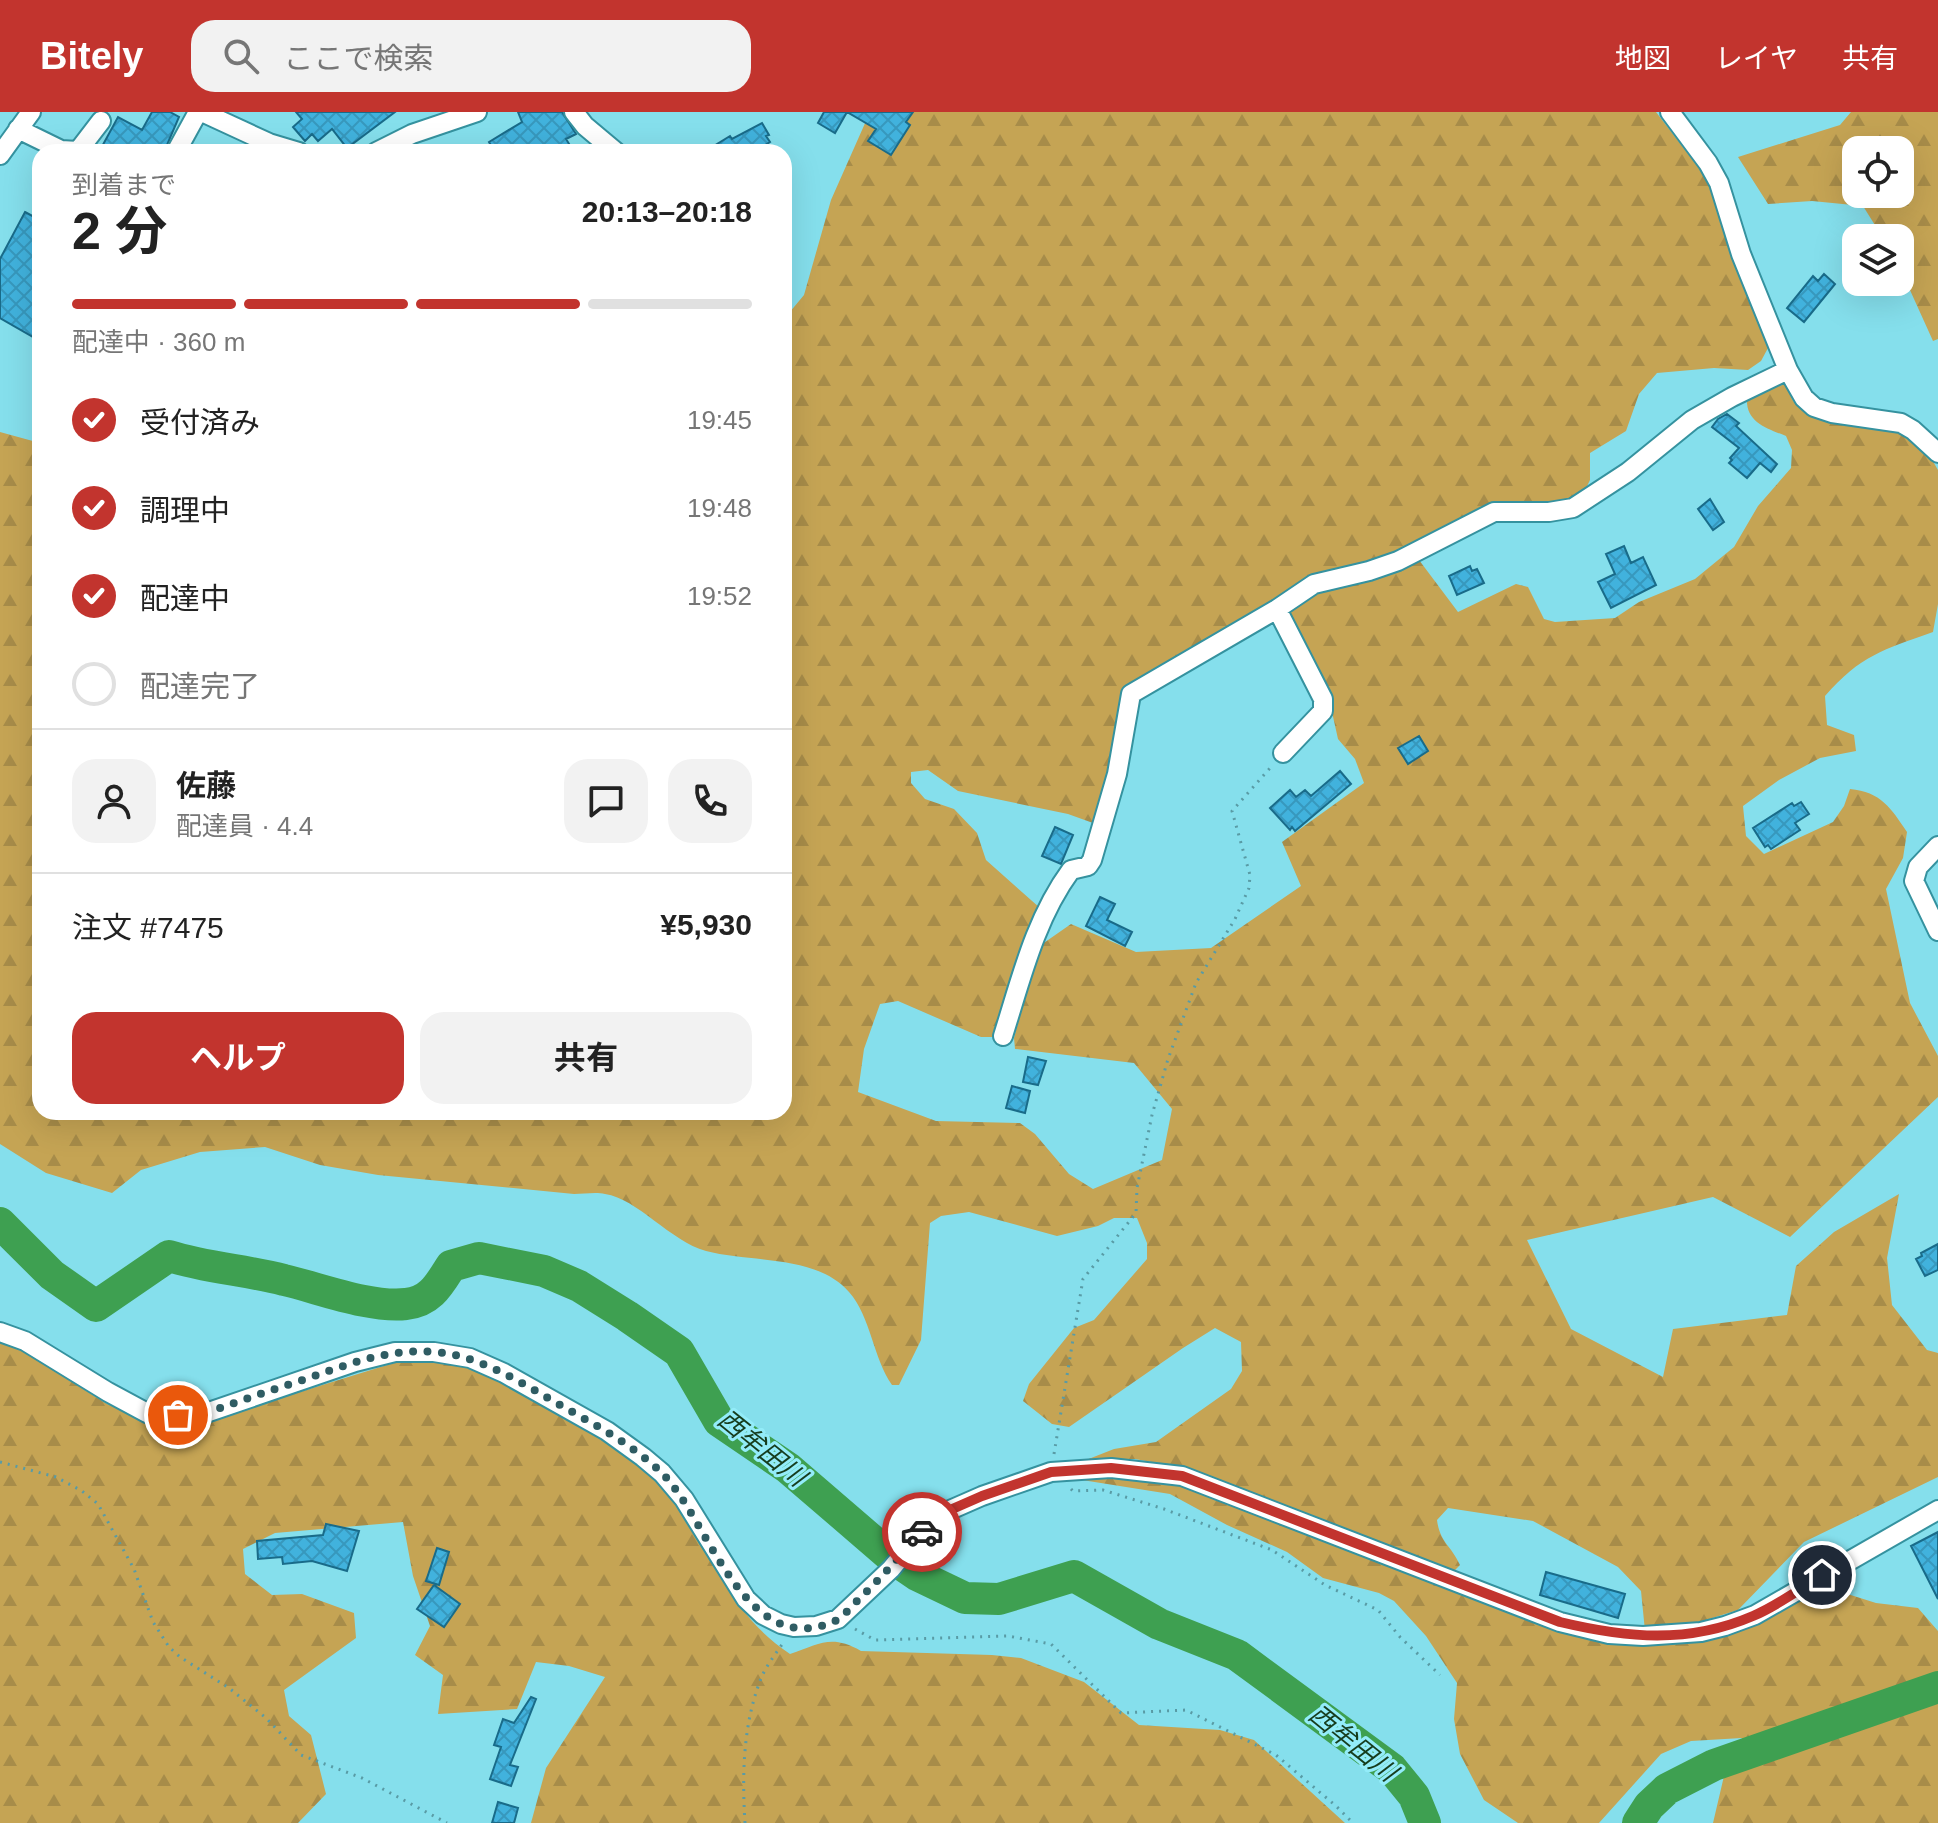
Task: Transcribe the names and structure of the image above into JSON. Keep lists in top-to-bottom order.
{
  "water": ["西牟田川"],
  "page": {
    "header": "Bitely",
    "search": "ここで検索",
    "nav": ["地図", "レイヤ", "共有"],
    "heading": ["2 分", "到着まで", "20:13–20:18"],
    "panel": [
      "佐藤",
      "配達員 · 4.4",
      "注文 #7475",
      "¥5,930"
    ],
    "bar": "配達中 · 360 m",
    "list": [
      ["受付済み", "19:45"],
      ["調理中", "19:48"],
      ["配達中", "19:52"],
      "配達完了"
    ],
    "buttons": ["ヘルプ", "共有"]
  }
}
